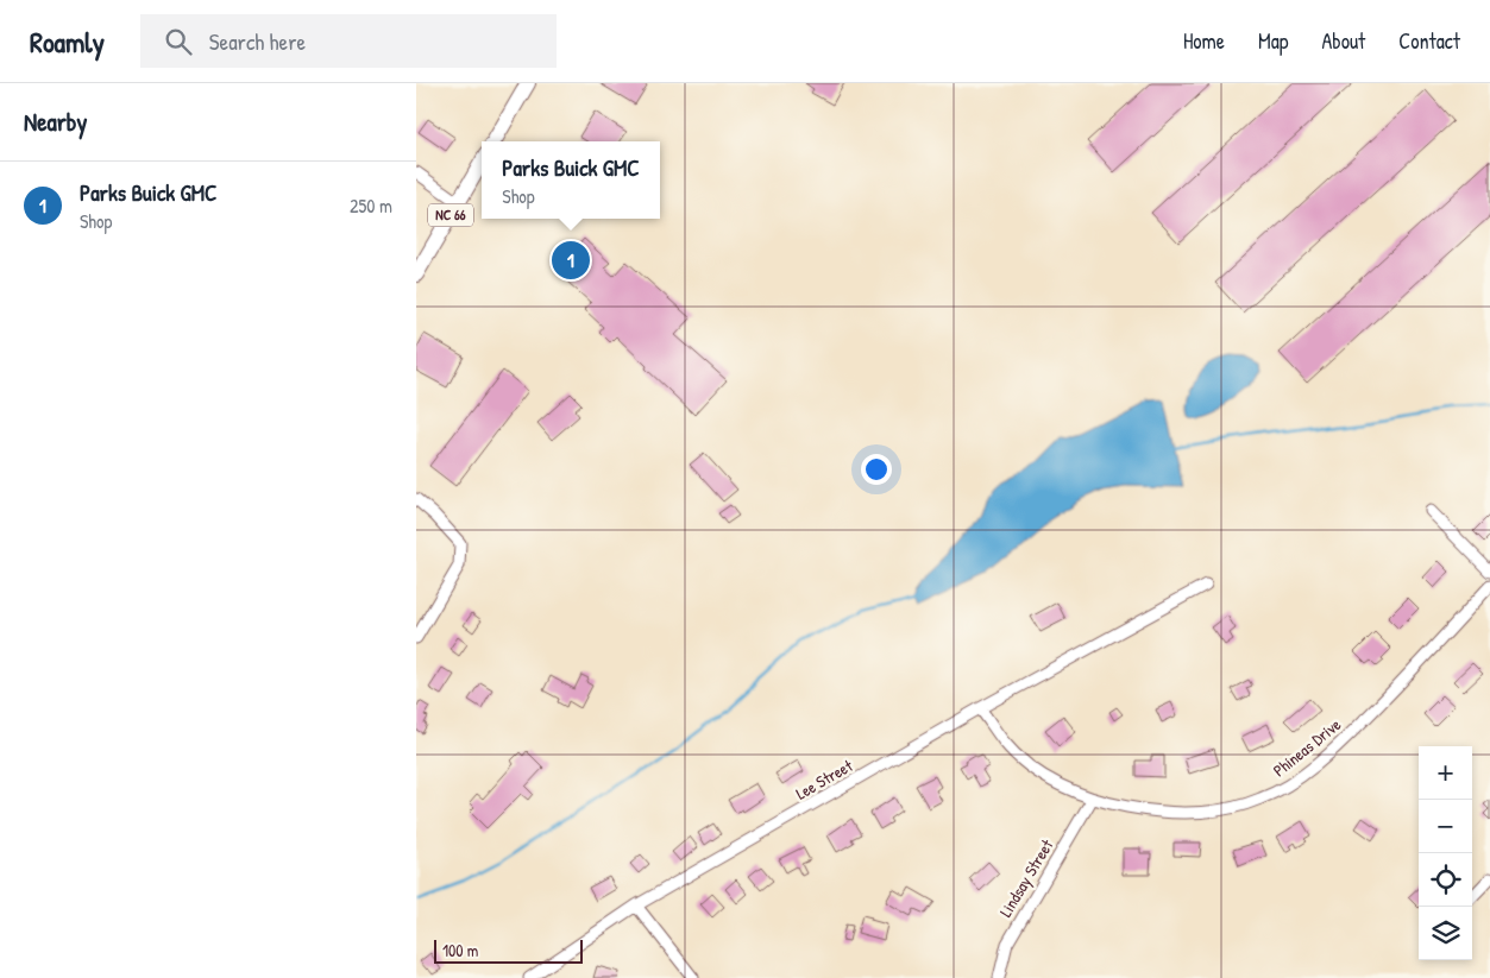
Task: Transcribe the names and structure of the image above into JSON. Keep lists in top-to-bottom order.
{
  "streets": {
    "main road": ["NC 66"],
    "street": ["Phineas Drive", "Lee Street", "Lindsay Street"]
  },
  "crossings": [
    ["Phineas Drive", "Lee Street"],
    ["Phineas Drive", "Lindsay Street"]
  ],
  "scale_bar": "100 m",
  "page": {
    "header": "Roamly",
    "search": "Search here",
    "nav": [
      "Home",
      "Map",
      "About",
      "Contact"
    ],
    "heading": "Nearby",
    "popup": ["Parks Buick GMC", "Shop"],
    "list": [
      {
        "mark": "1",
        "name": "Parks Buick GMC",
        "note": "Shop",
        "value": "250 m"
      }
    ],
    "pins": "1",
    "map_buttons": ["+", "−"],
    "scale": "100 m"
  }
}
